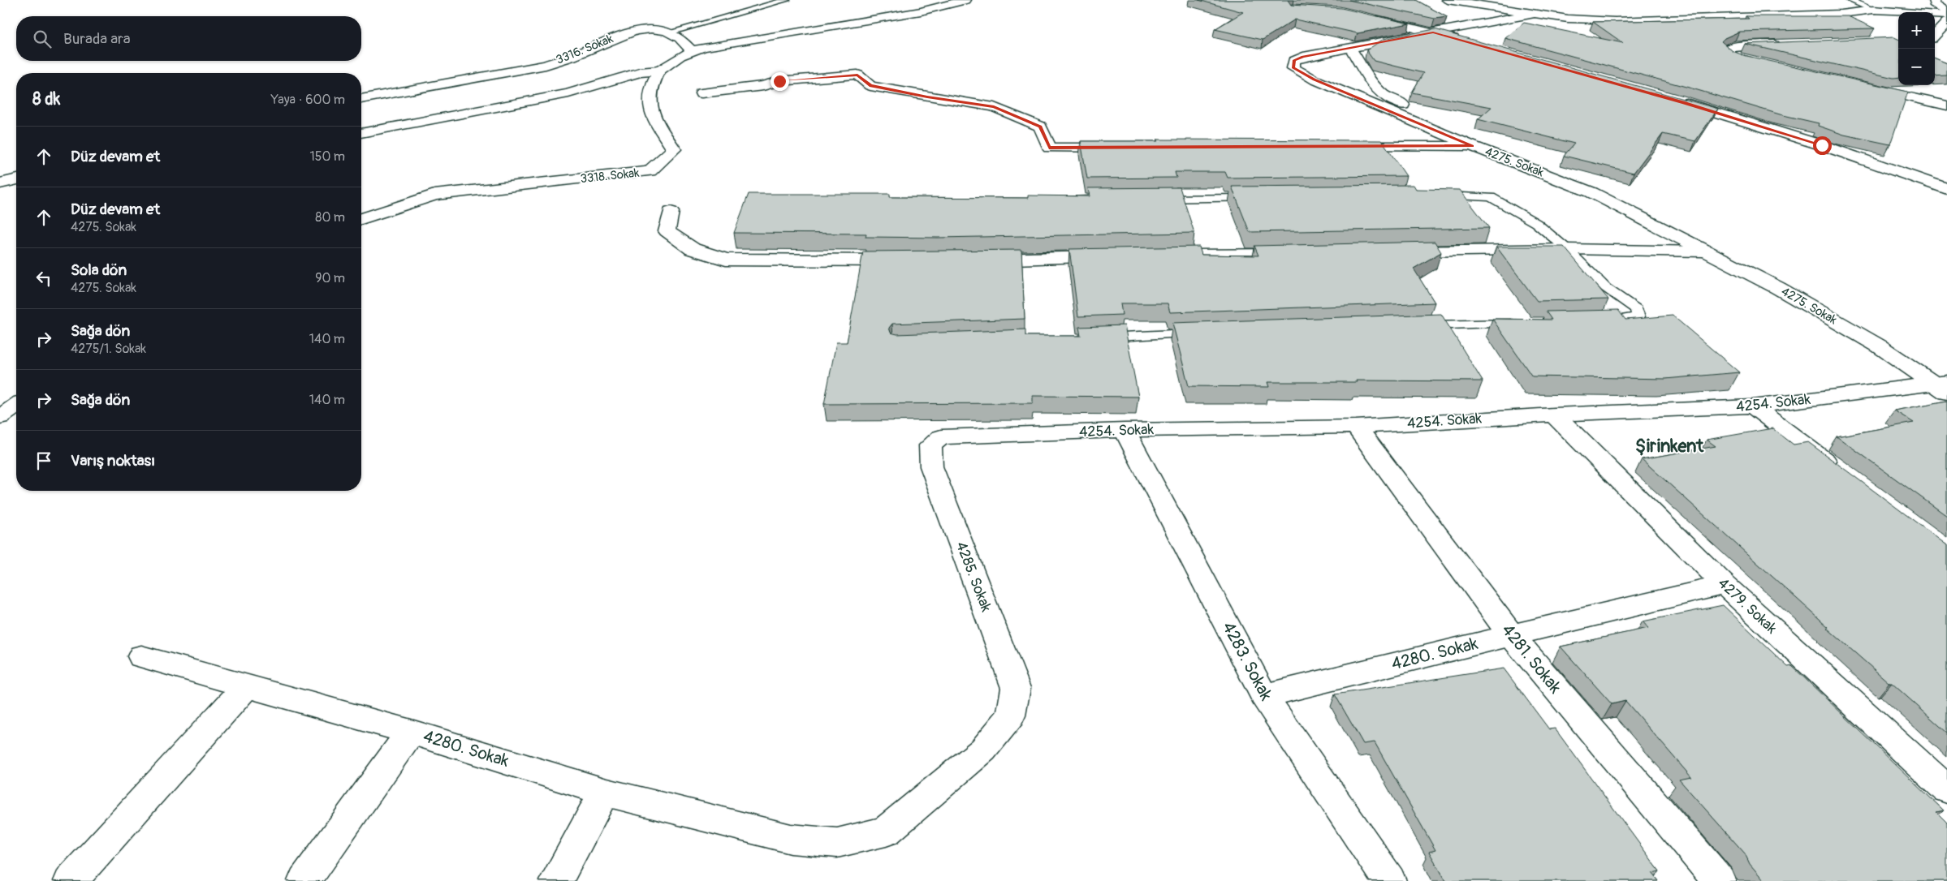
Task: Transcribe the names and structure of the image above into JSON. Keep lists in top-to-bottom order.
{
  "streets": {
    "street": [
      "3316. Sokak",
      "4275. Sokak",
      "3318. Sokak",
      "4254. Sokak",
      "4285. Sokak",
      "4279. Sokak",
      "4280. Sokak",
      "4281. Sokak",
      "4283. Sokak"
    ]
  },
  "crossings": [
    ["4275. Sokak", "4254. Sokak"],
    ["4254. Sokak", "4285. Sokak"],
    ["4254. Sokak", "4279. Sokak"],
    ["4254. Sokak", "4281. Sokak"],
    ["4254. Sokak", "4283. Sokak"],
    ["4285. Sokak", "4280. Sokak"],
    ["4279. Sokak", "4280. Sokak"],
    ["4280. Sokak", "4281. Sokak"],
    ["4280. Sokak", "4283. Sokak"]
  ],
  "districts": ["Şirinkent"],
  "page": {
    "map_buttons": ["+", "−"],
    "search": "Burada ara",
    "heading": ["8 dk", "Yaya · 600 m"],
    "list": [
      ["Düz devam et", "150 m"],
      ["Düz devam et", "4275. Sokak", "80 m"],
      ["Sola dön", "4275. Sokak", "90 m"],
      ["Sağa dön", "4275/1. Sokak", "140 m"],
      ["Sağa dön", "140 m"],
      "Varış noktası"
    ]
  }
}
